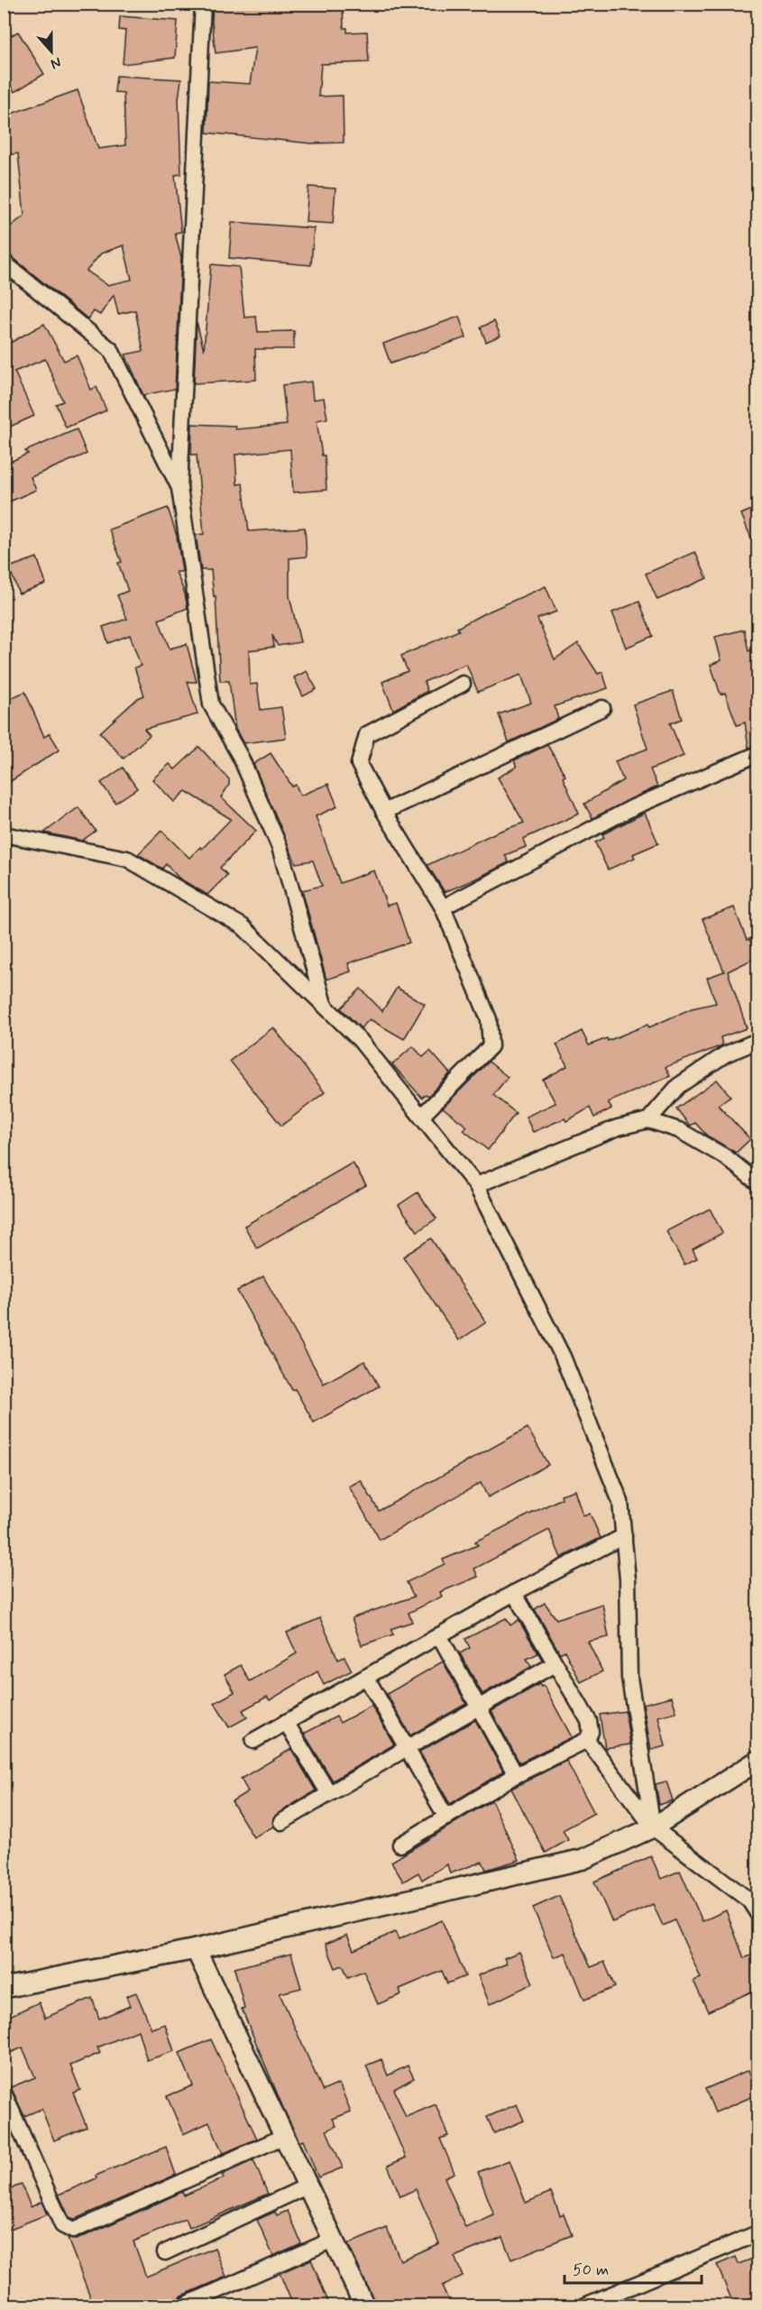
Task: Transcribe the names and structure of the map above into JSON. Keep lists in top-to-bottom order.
{
  "scale_bar": "50 m",
  "north": "bottom"
}
